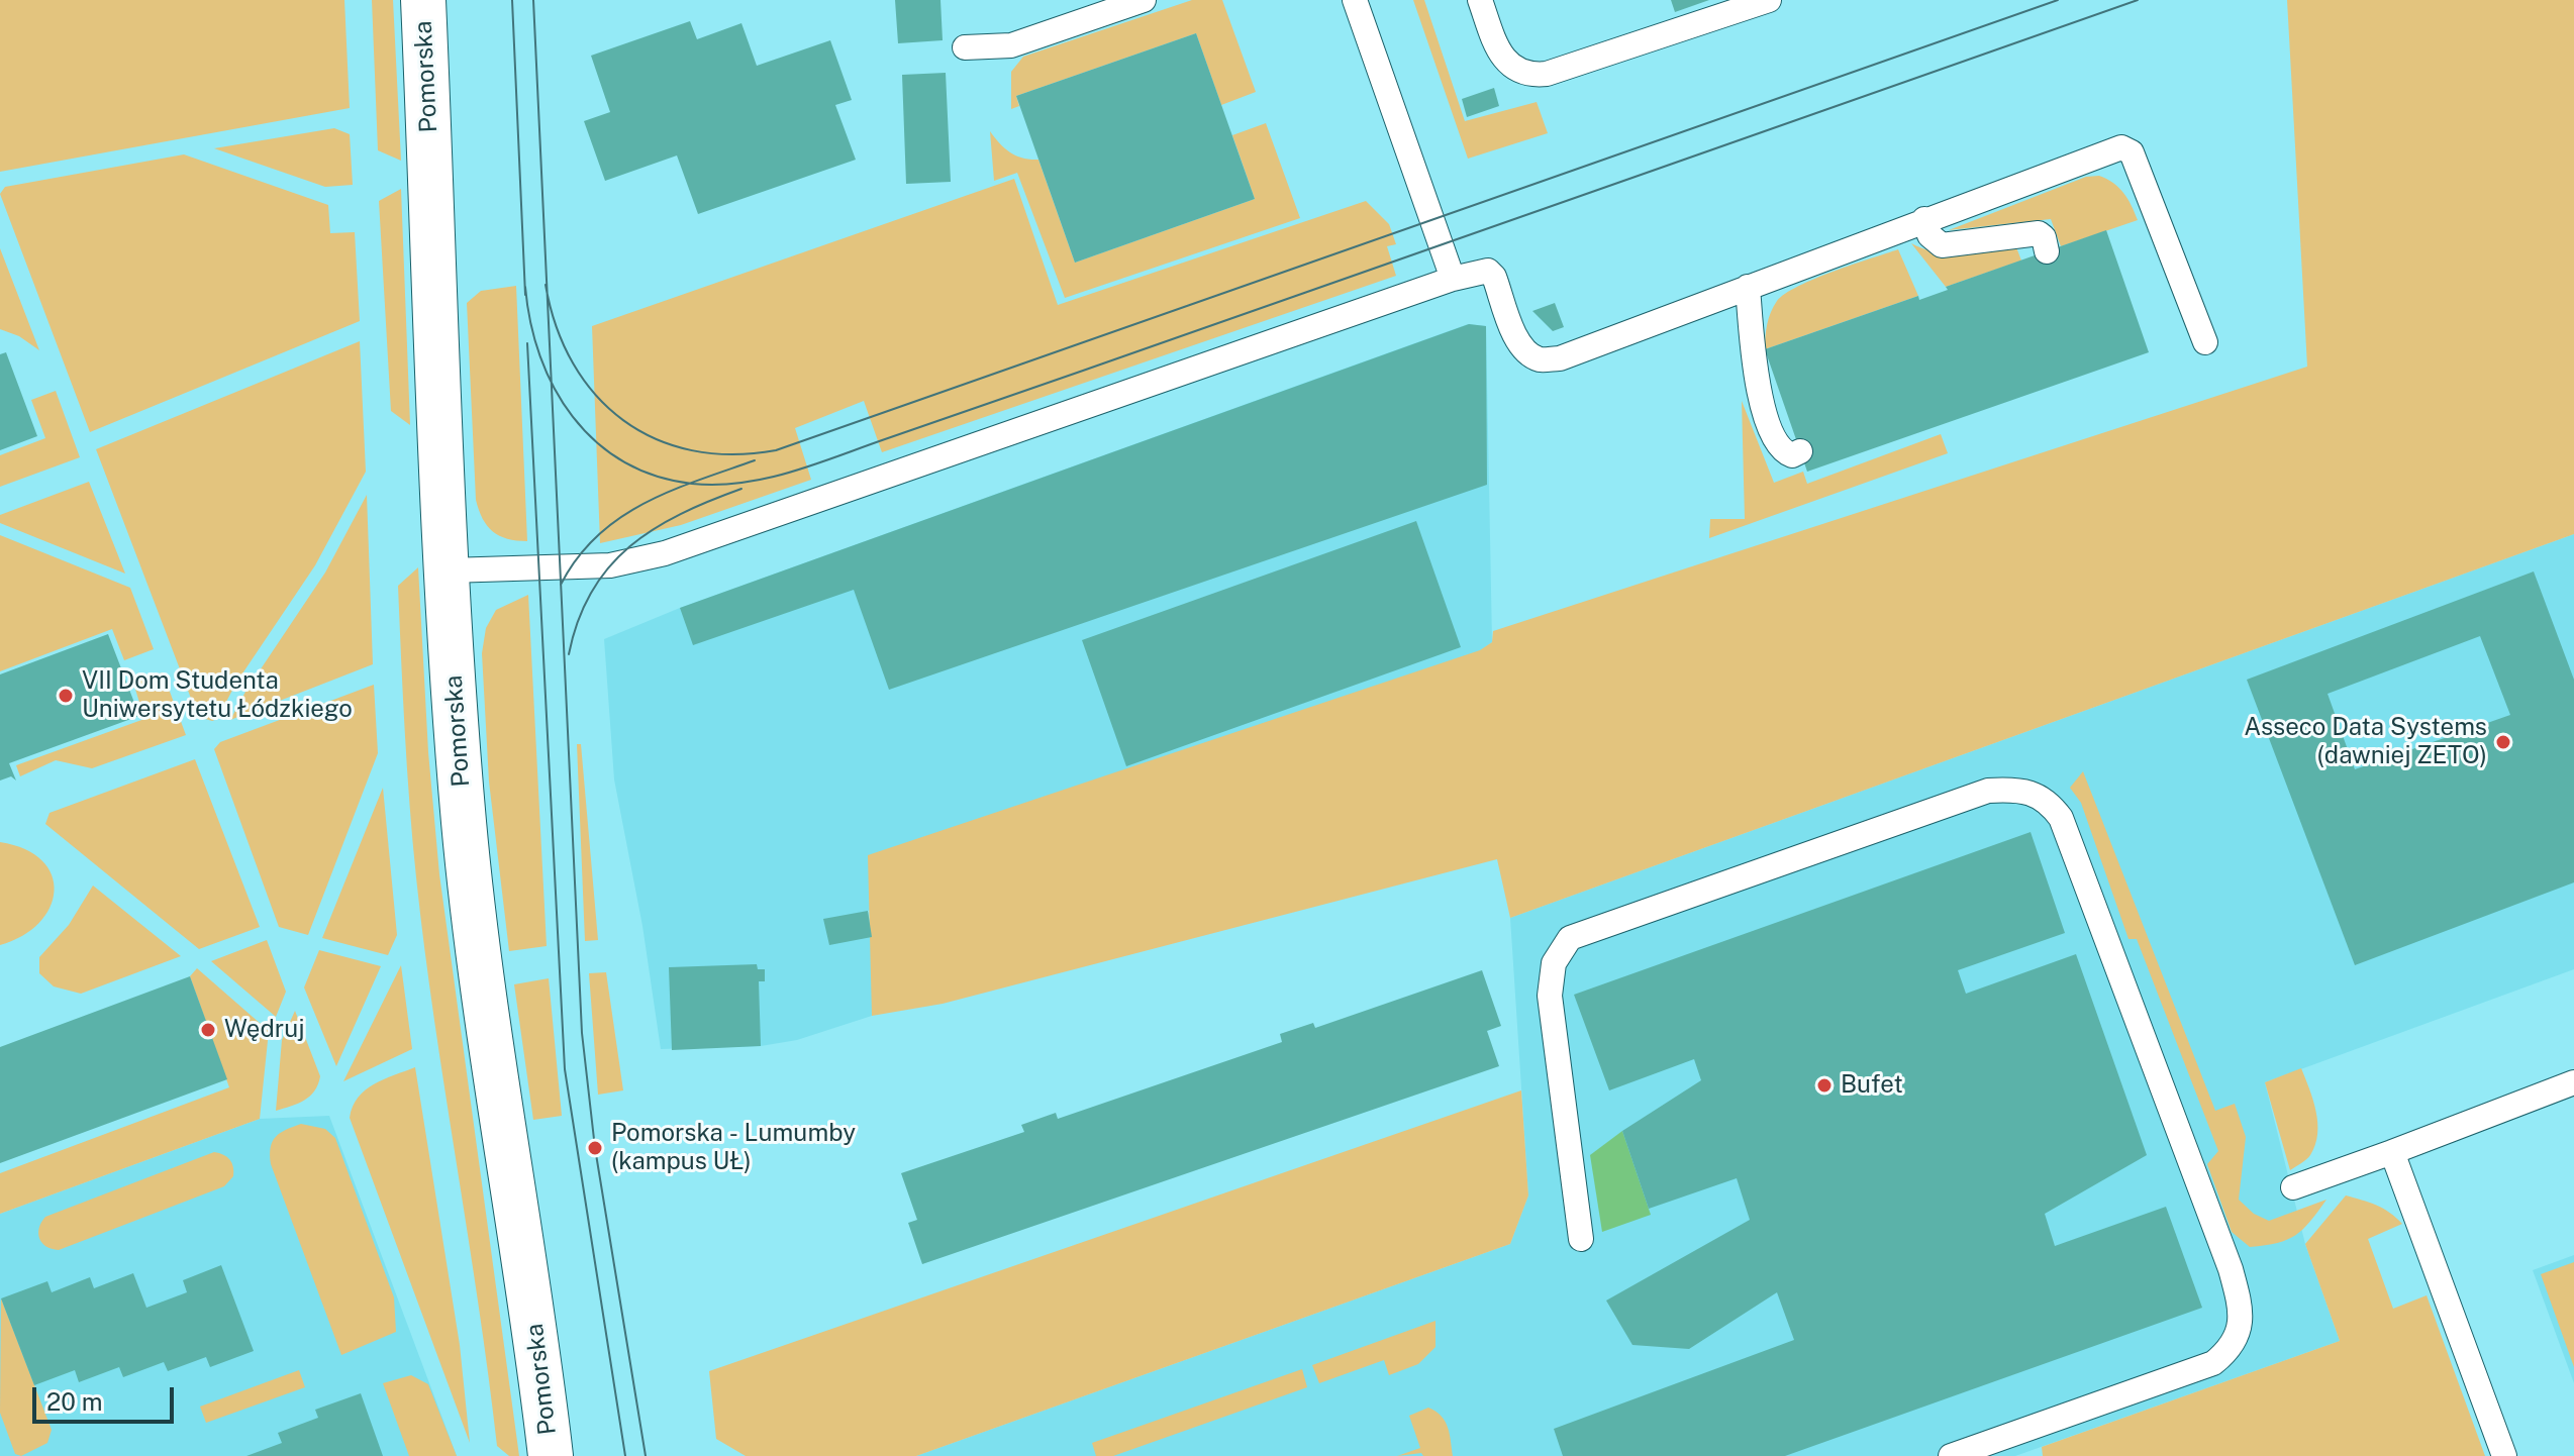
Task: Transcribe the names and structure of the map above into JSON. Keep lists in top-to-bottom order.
{
  "streets": {
    "street": ["Pomorska"]
  },
  "places": [
    "VII Dom Studenta Uniwersytetu Łódzkiego",
    "Asseco Data Systems (dawniej ZETO)",
    "Wędruj",
    "Bufet",
    "Pomorska - Lumumby (kampus UŁ)"
  ],
  "scale_bar": "20 m"
}
